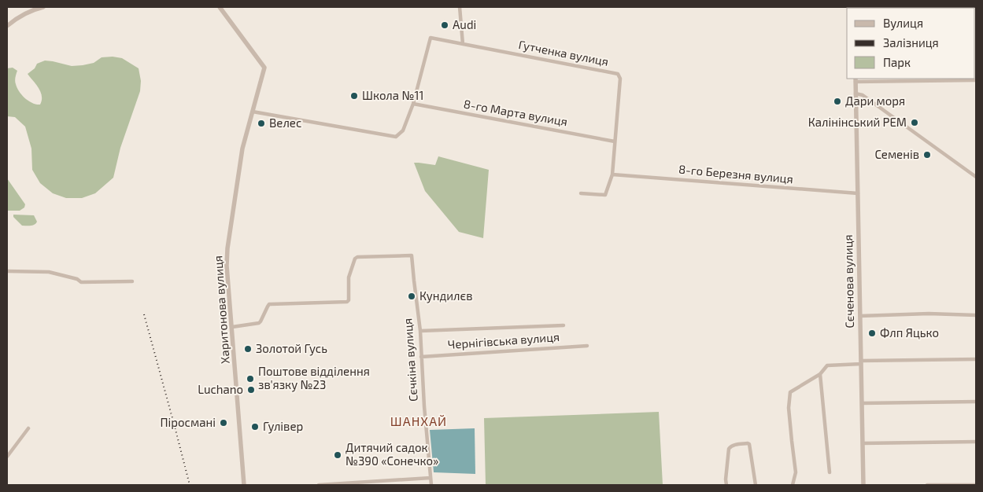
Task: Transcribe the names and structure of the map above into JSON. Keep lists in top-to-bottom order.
{
  "streets": {
    "street": [
      "Гутченка вулиця",
      "8-го Марта вулиця",
      "8-го Березня вулиця",
      "Сєченова вулиця",
      "Харитонова вулиця",
      "Чернігівська вулиця",
      "Сєчкіна вулиця"
    ]
  },
  "crossings": [
    ["Гутченка вулиця", "8-го Марта вулиця"],
    ["Гутченка вулиця", "8-го Березня вулиця"],
    ["8-го Березня вулиця", "Сєченова вулиця"],
    ["Харитонова вулиця", "Сєчкіна вулиця"],
    ["Чернігівська вулиця", "Сєчкіна вулиця"]
  ],
  "districts": ["ШАНХАЙ"],
  "places": [
    "Audi",
    "Школа №11",
    "Дари моря",
    "Калінінський РЕМ",
    "Велес",
    "Семенів",
    "Кундилєв",
    "Флп Яцько",
    "Золотой Гусь",
    "Поштове відділення зв'язку №23",
    "Luchano",
    "Піросмані",
    "Гулівер",
    "Дитячий садок №390 «Сонечко»"
  ],
  "legend": ["Вулиця", "Залізниця", "Парк"]
}
